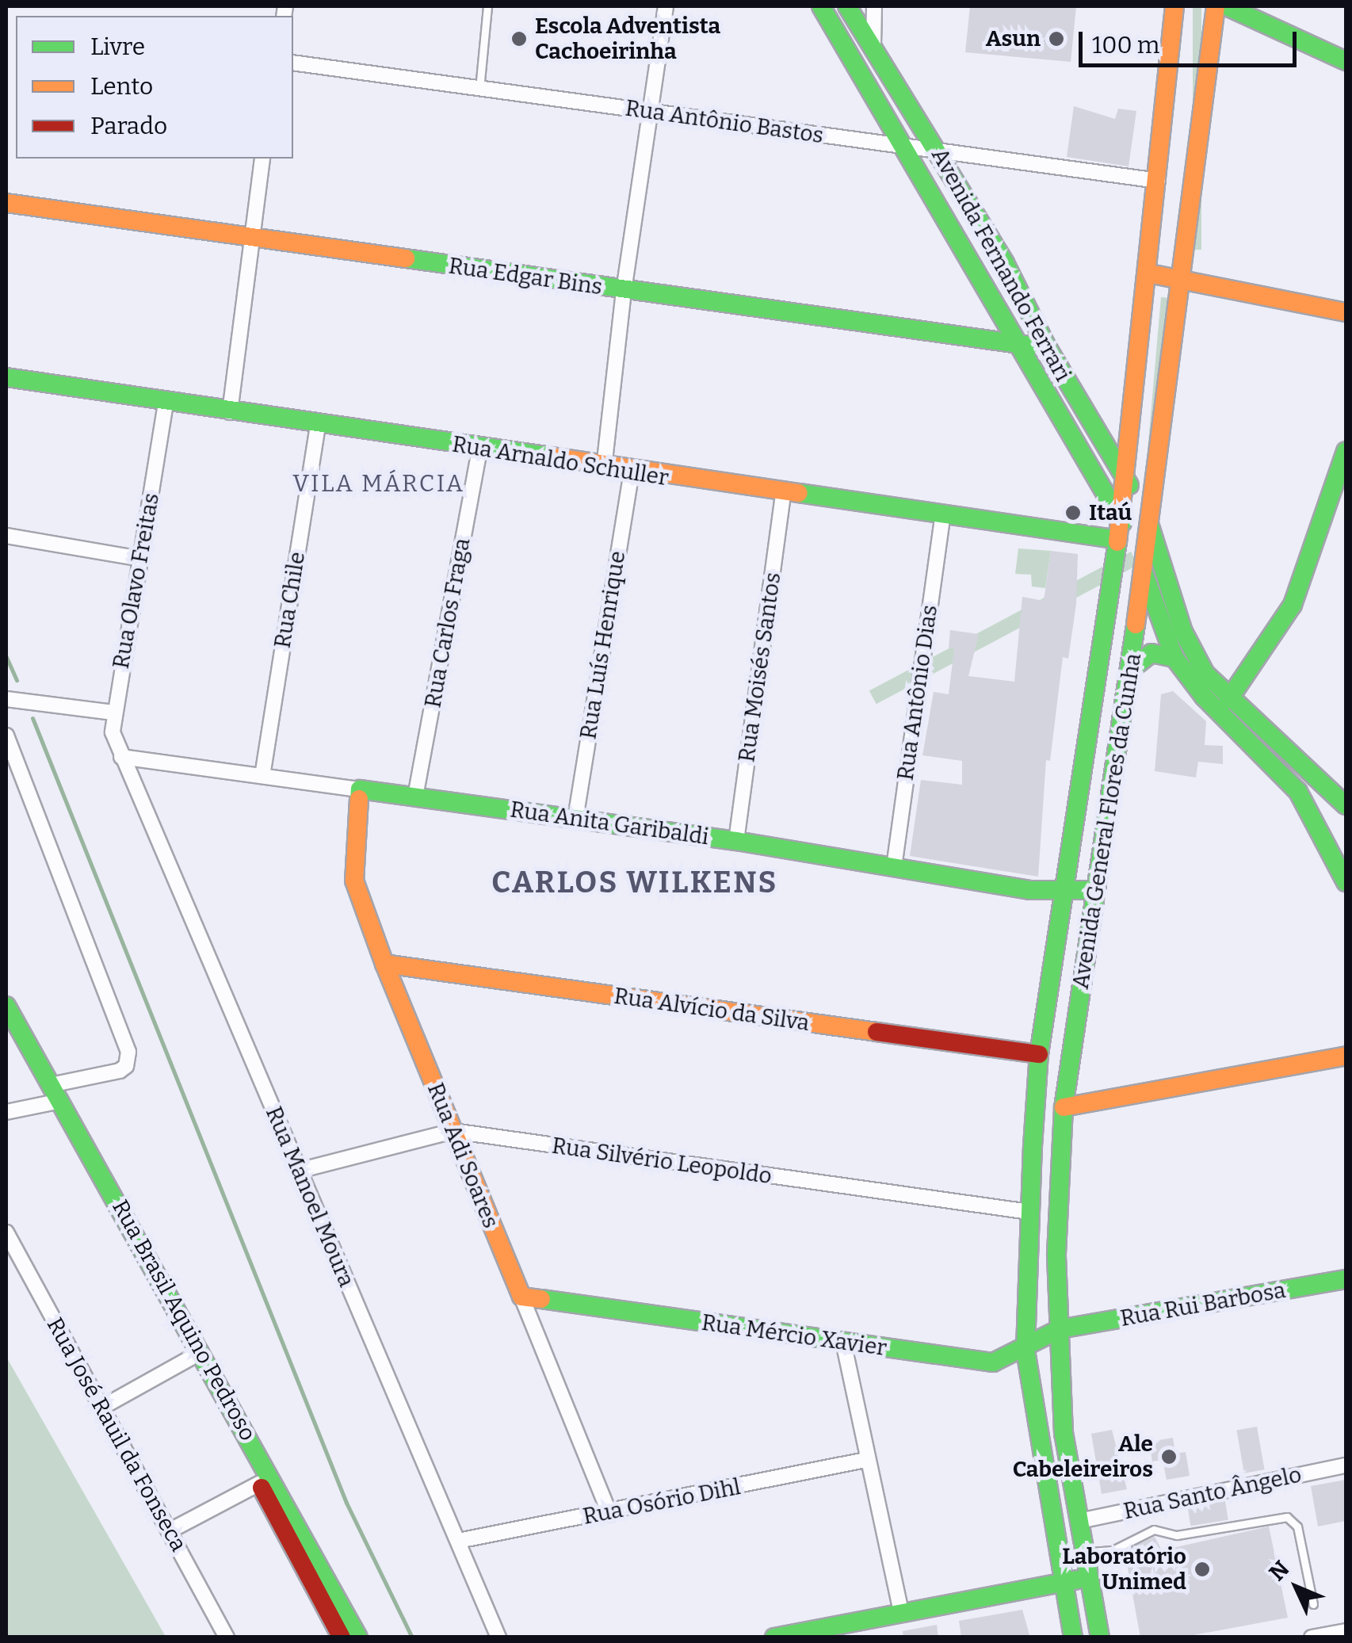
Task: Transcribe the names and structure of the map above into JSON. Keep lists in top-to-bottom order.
{
  "streets": {
    "street": [
      "Rua Antônio Bastos",
      "Avenida Fernando Ferrari",
      "Rua Edgar Bins",
      "Rua Arnaldo Schuller",
      "Rua Olavo Freitas",
      "Rua Chile",
      "Rua Carlos Fraga",
      "Rua Luís Henrique",
      "Rua Moisés Santos",
      "Rua Antônio Dias",
      "Avenida General Flores da Cunha",
      "Rua Anita Garibaldi",
      "Rua Alvício da Silva",
      "Rua Adi Soares",
      "Rua Silvério Leopoldo",
      "Rua Manoel Moura",
      "Rua Rui Barbosa",
      "Rua Brasil Aquino Pedroso",
      "Rua Mércio Xavier",
      "Rua José Rauil da Fonseca",
      "Rua Santo Ângelo",
      "Rua Osório Dihl"
    ]
  },
  "crossings": [
    ["Rua Antônio Bastos", "Avenida Fernando Ferrari"],
    ["Avenida Fernando Ferrari", "Rua Edgar Bins"],
    ["Avenida Fernando Ferrari", "Avenida General Flores da Cunha"],
    ["Rua Arnaldo Schuller", "Rua Olavo Freitas"],
    ["Rua Arnaldo Schuller", "Rua Chile"],
    ["Rua Arnaldo Schuller", "Rua Carlos Fraga"],
    ["Rua Arnaldo Schuller", "Rua Luís Henrique"],
    ["Rua Arnaldo Schuller", "Rua Moisés Santos"],
    ["Rua Arnaldo Schuller", "Rua Antônio Dias"],
    ["Rua Arnaldo Schuller", "Avenida General Flores da Cunha"],
    ["Rua Olavo Freitas", "Rua Anita Garibaldi"],
    ["Rua Olavo Freitas", "Rua Manoel Moura"],
    ["Rua Chile", "Rua Anita Garibaldi"],
    ["Rua Carlos Fraga", "Rua Anita Garibaldi"],
    ["Rua Luís Henrique", "Rua Anita Garibaldi"],
    ["Rua Moisés Santos", "Rua Anita Garibaldi"],
    ["Rua Antônio Dias", "Rua Anita Garibaldi"],
    ["Avenida General Flores da Cunha", "Rua Anita Garibaldi"],
    ["Avenida General Flores da Cunha", "Rua Alvício da Silva"],
    ["Avenida General Flores da Cunha", "Rua Silvério Leopoldo"],
    ["Avenida General Flores da Cunha", "Rua Rui Barbosa"],
    ["Avenida General Flores da Cunha", "Rua Mércio Xavier"],
    ["Avenida General Flores da Cunha", "Rua Santo Ângelo"],
    ["Rua Anita Garibaldi", "Rua Adi Soares"],
    ["Rua Anita Garibaldi", "Rua Manoel Moura"],
    ["Rua Alvício da Silva", "Rua Adi Soares"],
    ["Rua Adi Soares", "Rua Silvério Leopoldo"],
    ["Rua Adi Soares", "Rua Mércio Xavier"],
    ["Rua Adi Soares", "Rua Osório Dihl"],
    ["Rua Silvério Leopoldo", "Rua Manoel Moura"],
    ["Rua Manoel Moura", "Rua Osório Dihl"],
    ["Rua Rui Barbosa", "Rua Mércio Xavier"]
  ],
  "districts": ["VILA MÁRCIA", "CARLOS WILKENS"],
  "places": [
    "Escola Adventista Cachoeirinha",
    "Asun",
    "Itaú",
    "Ale Cabeleireiros",
    "Laboratório Unimed"
  ],
  "legend": ["Livre", "Lento", "Parado"],
  "scale_bar": "100 m",
  "north": "top left"
}
